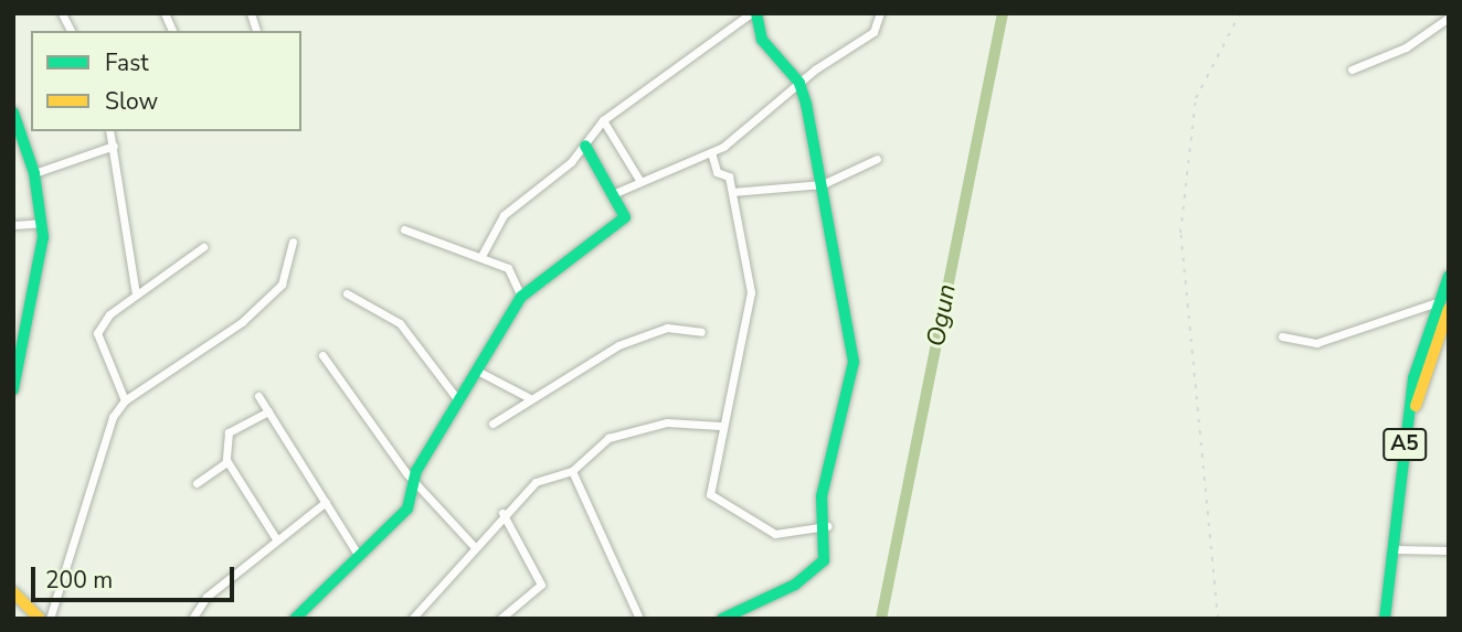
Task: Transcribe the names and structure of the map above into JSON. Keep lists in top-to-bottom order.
{
  "streets": {
    "main road": ["A5"]
  },
  "water": ["Ogun"],
  "legend": ["Fast", "Slow"],
  "scale_bar": "200 m"
}
